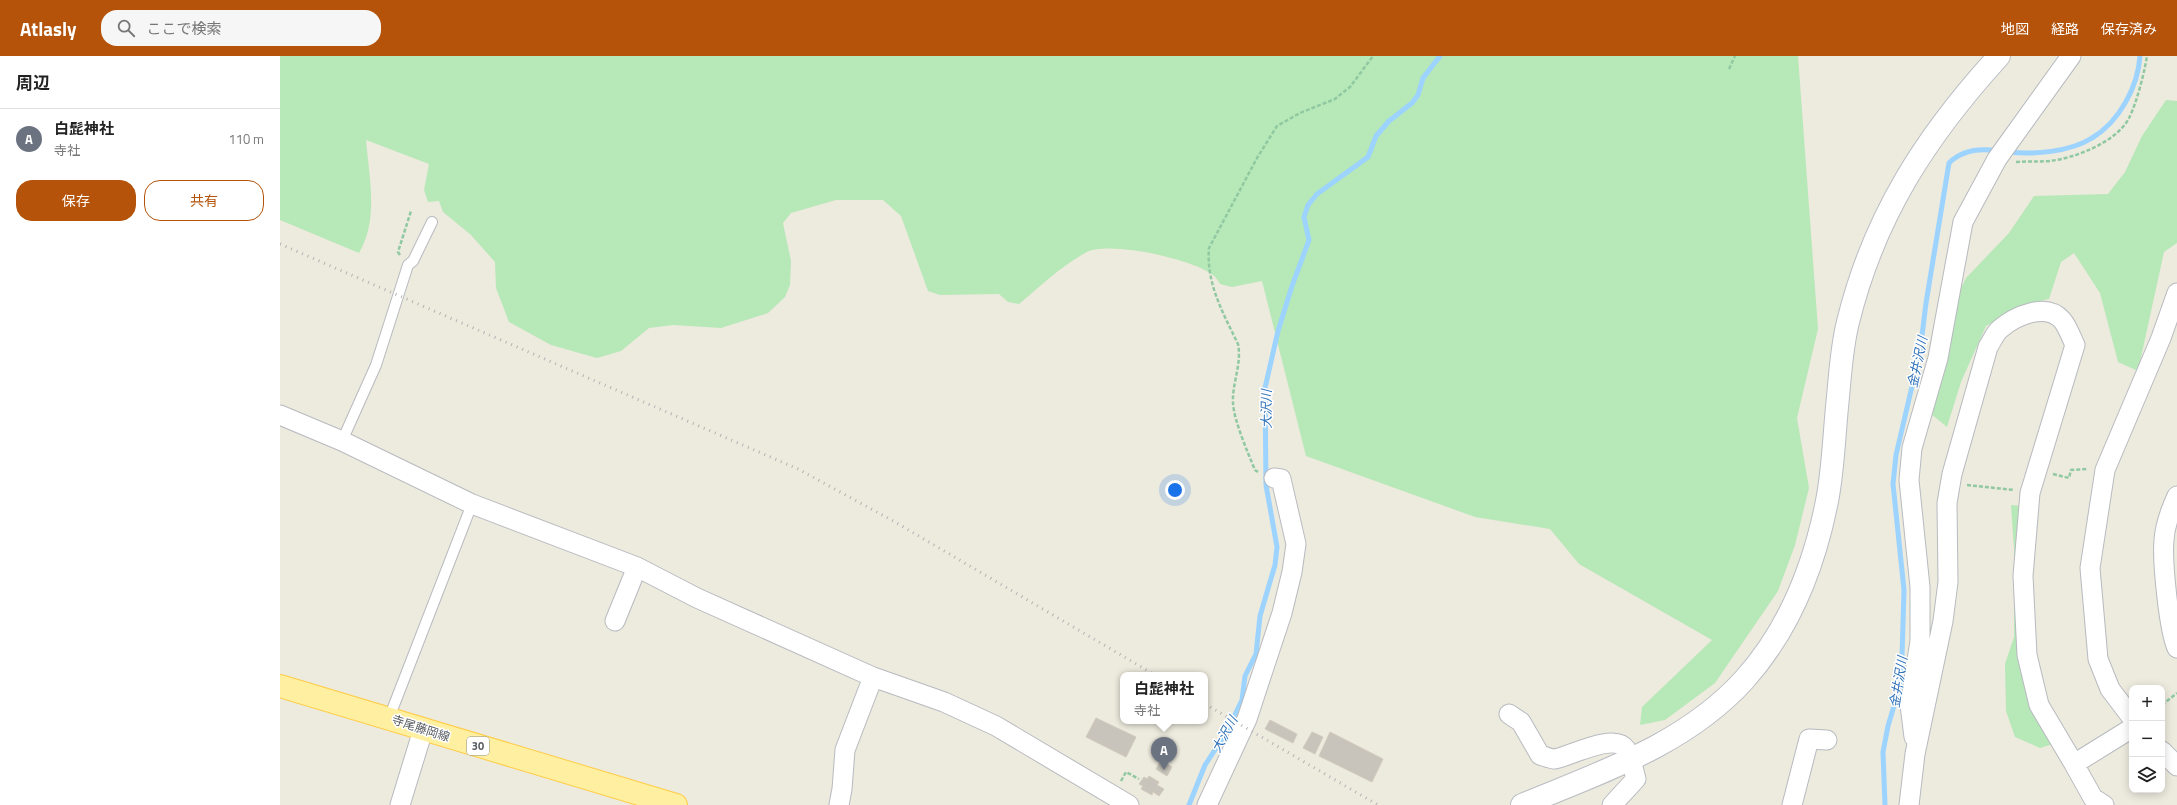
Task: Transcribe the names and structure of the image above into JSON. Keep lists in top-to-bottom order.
{
  "streets": {
    "main road": ["寺尾藤岡線", "30"]
  },
  "water": ["金井沢川", "大沢川"],
  "page": {
    "header": "Atlasly",
    "search": "ここで検索",
    "nav": ["地図", "経路", "保存済み"],
    "heading": "周辺",
    "list": [
      {
        "mark": "A",
        "name": "白髭神社",
        "note": "寺社",
        "value": "110 m"
      }
    ],
    "buttons": ["保存", "共有"],
    "popup": ["白髭神社", "寺社"],
    "map_buttons": ["+", "−"],
    "pins": "A"
  }
}
